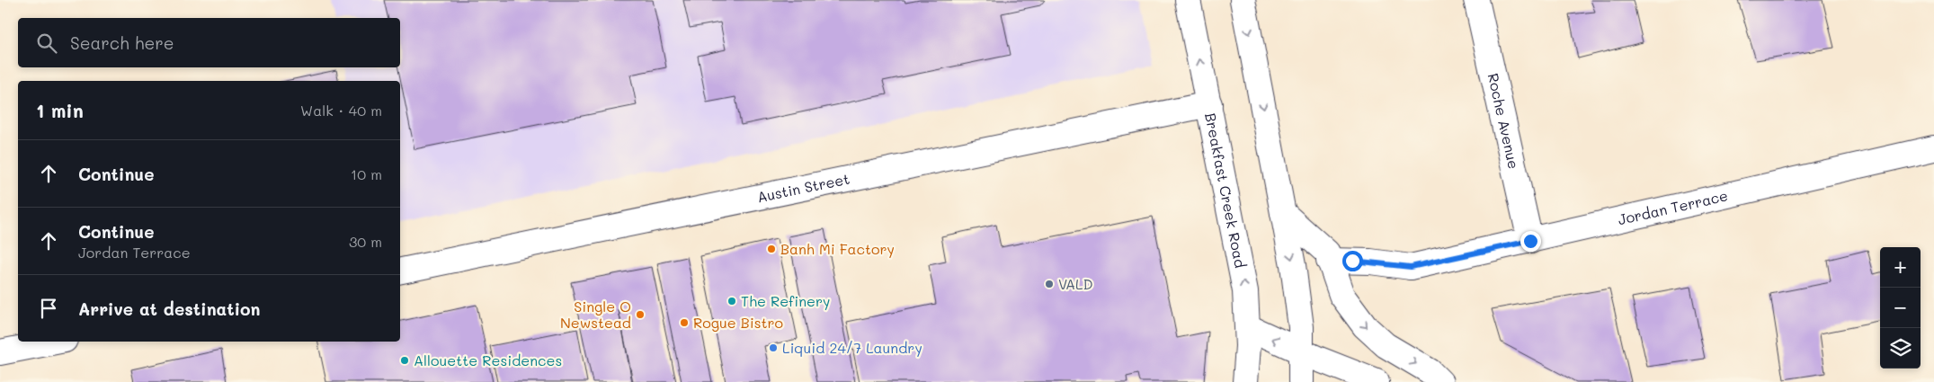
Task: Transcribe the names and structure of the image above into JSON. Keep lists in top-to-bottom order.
{
  "streets": {
    "street": [
      "Roche Avenue",
      "Austin Street",
      "Breakfast Creek Road",
      "Jordan Terrace"
    ]
  },
  "crossings": [
    ["Roche Avenue", "Jordan Terrace"],
    ["Austin Street", "Breakfast Creek Road"]
  ],
  "places": [
    "Banh Mi Factory",
    "VALD",
    "The Refinery",
    "Single O Newstead",
    "Rogue Bistro",
    "Liquid 24/7 Laundry",
    "Allouette Residences"
  ],
  "page": {
    "search": "Search here",
    "heading": ["1 min", "Walk · 40 m"],
    "list": [
      ["Continue", "10 m"],
      ["Continue", "Jordan Terrace", "30 m"],
      "Arrive at destination"
    ],
    "map_buttons": ["+", "−"]
  }
}
